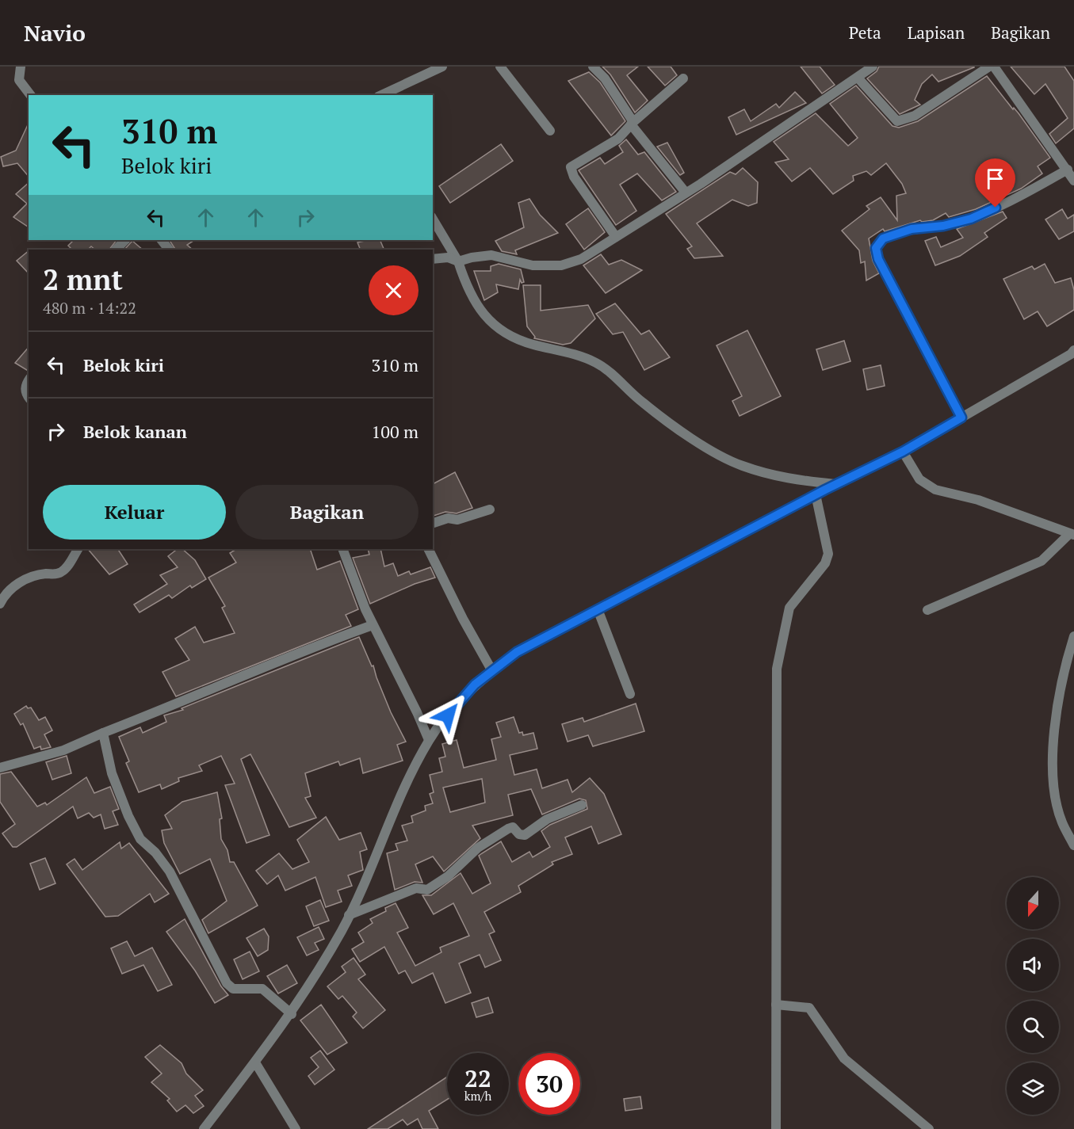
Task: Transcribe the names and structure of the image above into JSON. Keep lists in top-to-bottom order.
{
  "north": "bottom",
  "page": {
    "header": "Navio",
    "nav": ["Peta", "Lapisan", "Bagikan"],
    "turn": ["310 m", "Belok kiri"],
    "heading": ["2 mnt", "480 m · 14:22"],
    "list": [
      {
        "name": "Belok kiri",
        "value": "310 m"
      },
      {
        "name": "Belok kanan",
        "value": "100 m"
      }
    ],
    "buttons": ["Keluar", "Bagikan"],
    "speed": "22 km/h",
    "limit": "30"
  }
}
